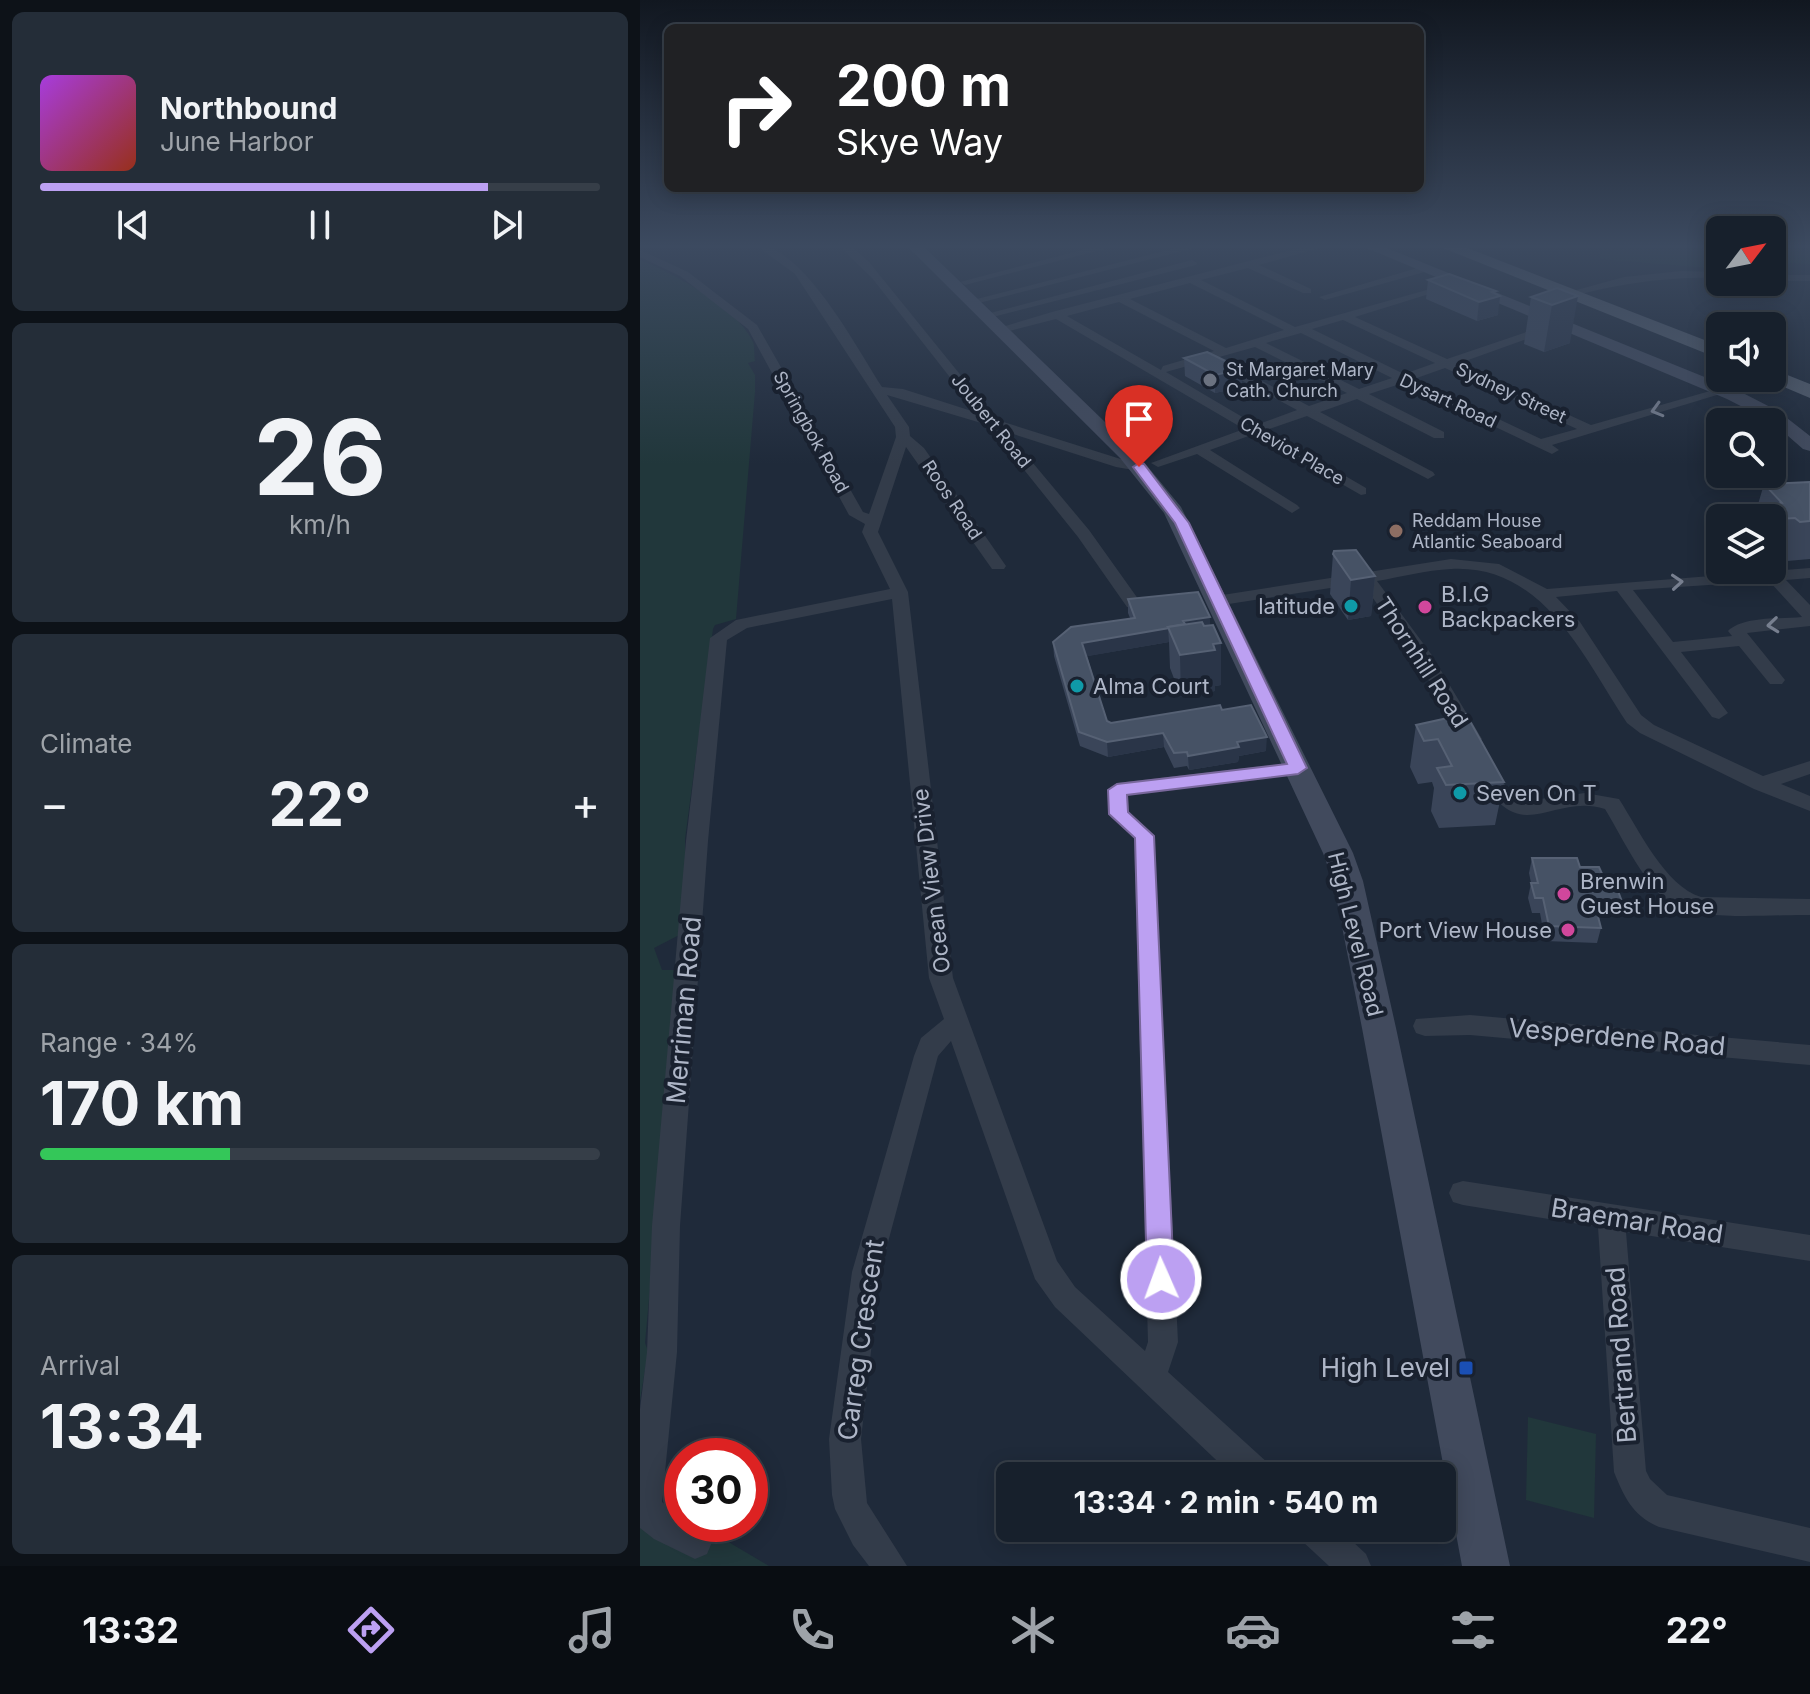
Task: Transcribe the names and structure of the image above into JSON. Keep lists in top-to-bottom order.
{
  "streets": {
    "street": [
      "Sydney Street",
      "Dysart Road",
      "Joubert Road",
      "Springbok Road",
      "Cheviot Place",
      "Roos Road",
      "Thornhill Road",
      "Ocean View Drive",
      "High Level Road",
      "Merriman Road",
      "Vesperdene Road",
      "Braemar Road",
      "Carreg Crescent",
      "Bertrand Road"
    ]
  },
  "crossings": [
    ["Sydney Street", "Dysart Road"],
    ["Springbok Road", "Ocean View Drive"],
    ["Ocean View Drive", "Merriman Road"],
    ["Ocean View Drive", "Carreg Crescent"],
    ["Braemar Road", "Bertrand Road"]
  ],
  "places": {
    "other": [
      "St Margaret Mary Cath. Church",
      "Reddam House Atlantic Seaboard",
      "latitude",
      "B.I.G Backpackers",
      "Alma Court",
      "Seven On T",
      "Brenwin Guest House",
      "Port View House"
    ],
    "transit": ["High Level"]
  },
  "north": "top right",
  "page": {
    "turn": ["200 m", "Skye Way"],
    "song": ["Northbound", "June Harbor"],
    "tile": [
      ["26", "km/h"],
      "Climate",
      ["Range · 34%", "170 km"],
      ["Arrival", "13:34"]
    ],
    "heat": ["−", "22°", "+"],
    "limit": "30",
    "trip": "13:34 · 2 min · 540 m",
    "tabs": ["13:32", "22°"]
  }
}
